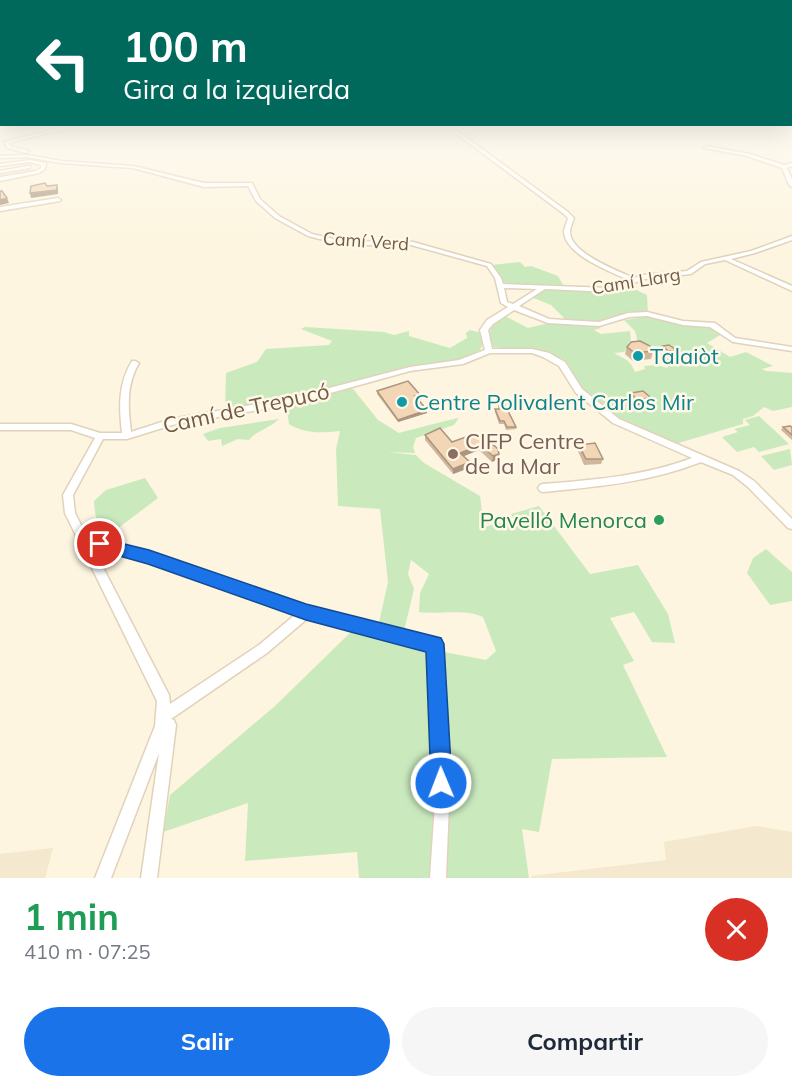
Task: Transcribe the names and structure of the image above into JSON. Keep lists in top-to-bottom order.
{
  "streets": {
    "street": ["Camí Verd", "Camí Llarg", "Camí de Trepucó"]
  },
  "crossings": [
    ["Camí Verd", "Camí Llarg"]
  ],
  "places": [
    "Talaiòt",
    "Centre Polivalent Carlos Mir",
    "CIFP Centre de la Mar",
    "Pavelló Menorca"
  ],
  "page": {
    "turn": ["100 m", "Gira a la izquierda"],
    "heading": ["1 min", "410 m · 07:25"],
    "buttons": ["Salir", "Compartir"]
  }
}
